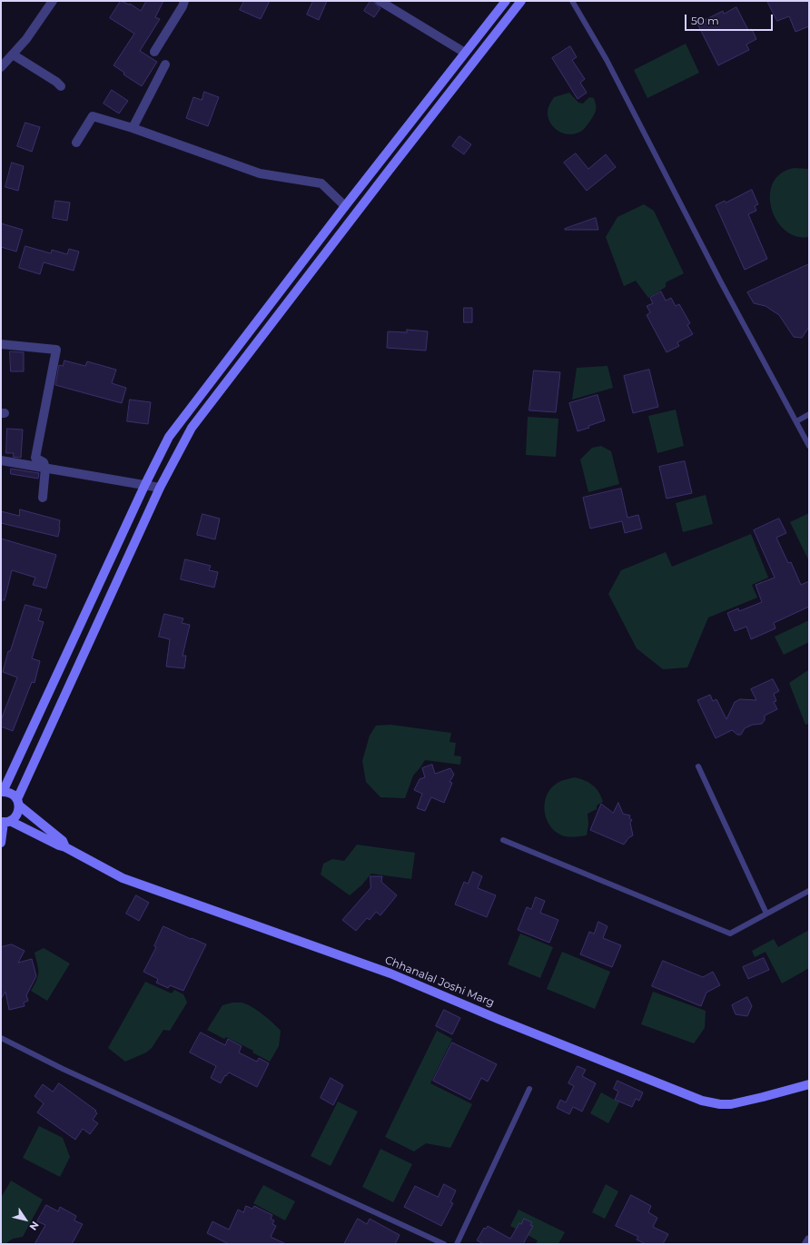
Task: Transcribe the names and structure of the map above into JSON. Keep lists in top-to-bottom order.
{
  "streets": {
    "street": ["Chhanalal Joshi Marg"]
  },
  "scale_bar": "50 m",
  "north": "bottom right"
}
